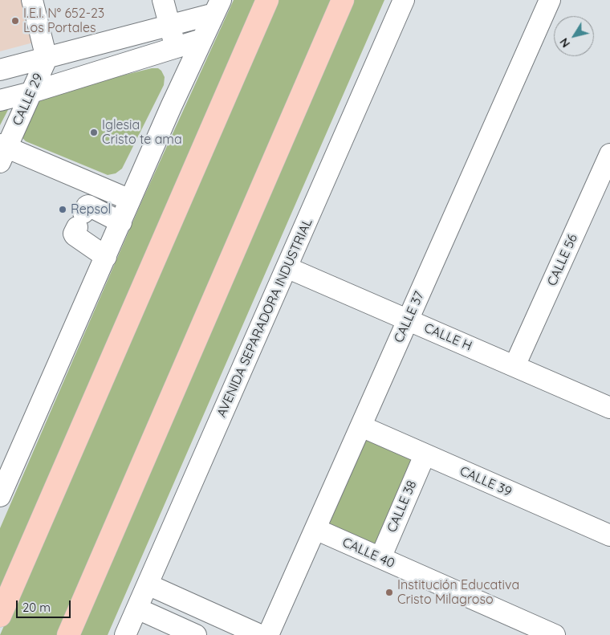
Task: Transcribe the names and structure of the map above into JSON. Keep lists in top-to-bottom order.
{
  "streets": {
    "street": [
      "CALLE 29",
      "CALLE 56",
      "CALLE 37",
      "AVENIDA SEPARADORA INDUSTRIAL",
      "CALLE H",
      "CALLE 39",
      "CALLE 38",
      "CALLE 40"
    ]
  },
  "crossings": [
    ["CALLE 56", "CALLE H"],
    ["CALLE 37", "CALLE H"],
    ["CALLE 37", "CALLE 39"],
    ["CALLE 37", "CALLE 40"],
    ["AVENIDA SEPARADORA INDUSTRIAL", "CALLE H"],
    ["CALLE 39", "CALLE 38"],
    ["CALLE 38", "CALLE 40"]
  ],
  "places": [
    "I.E.I. N° 652-23 Los Portales",
    "Iglesia Cristo te ama",
    "Repsol",
    "Institución Educativa Cristo Milagroso"
  ],
  "scale_bar": "20 m",
  "north": "bottom left"
}
